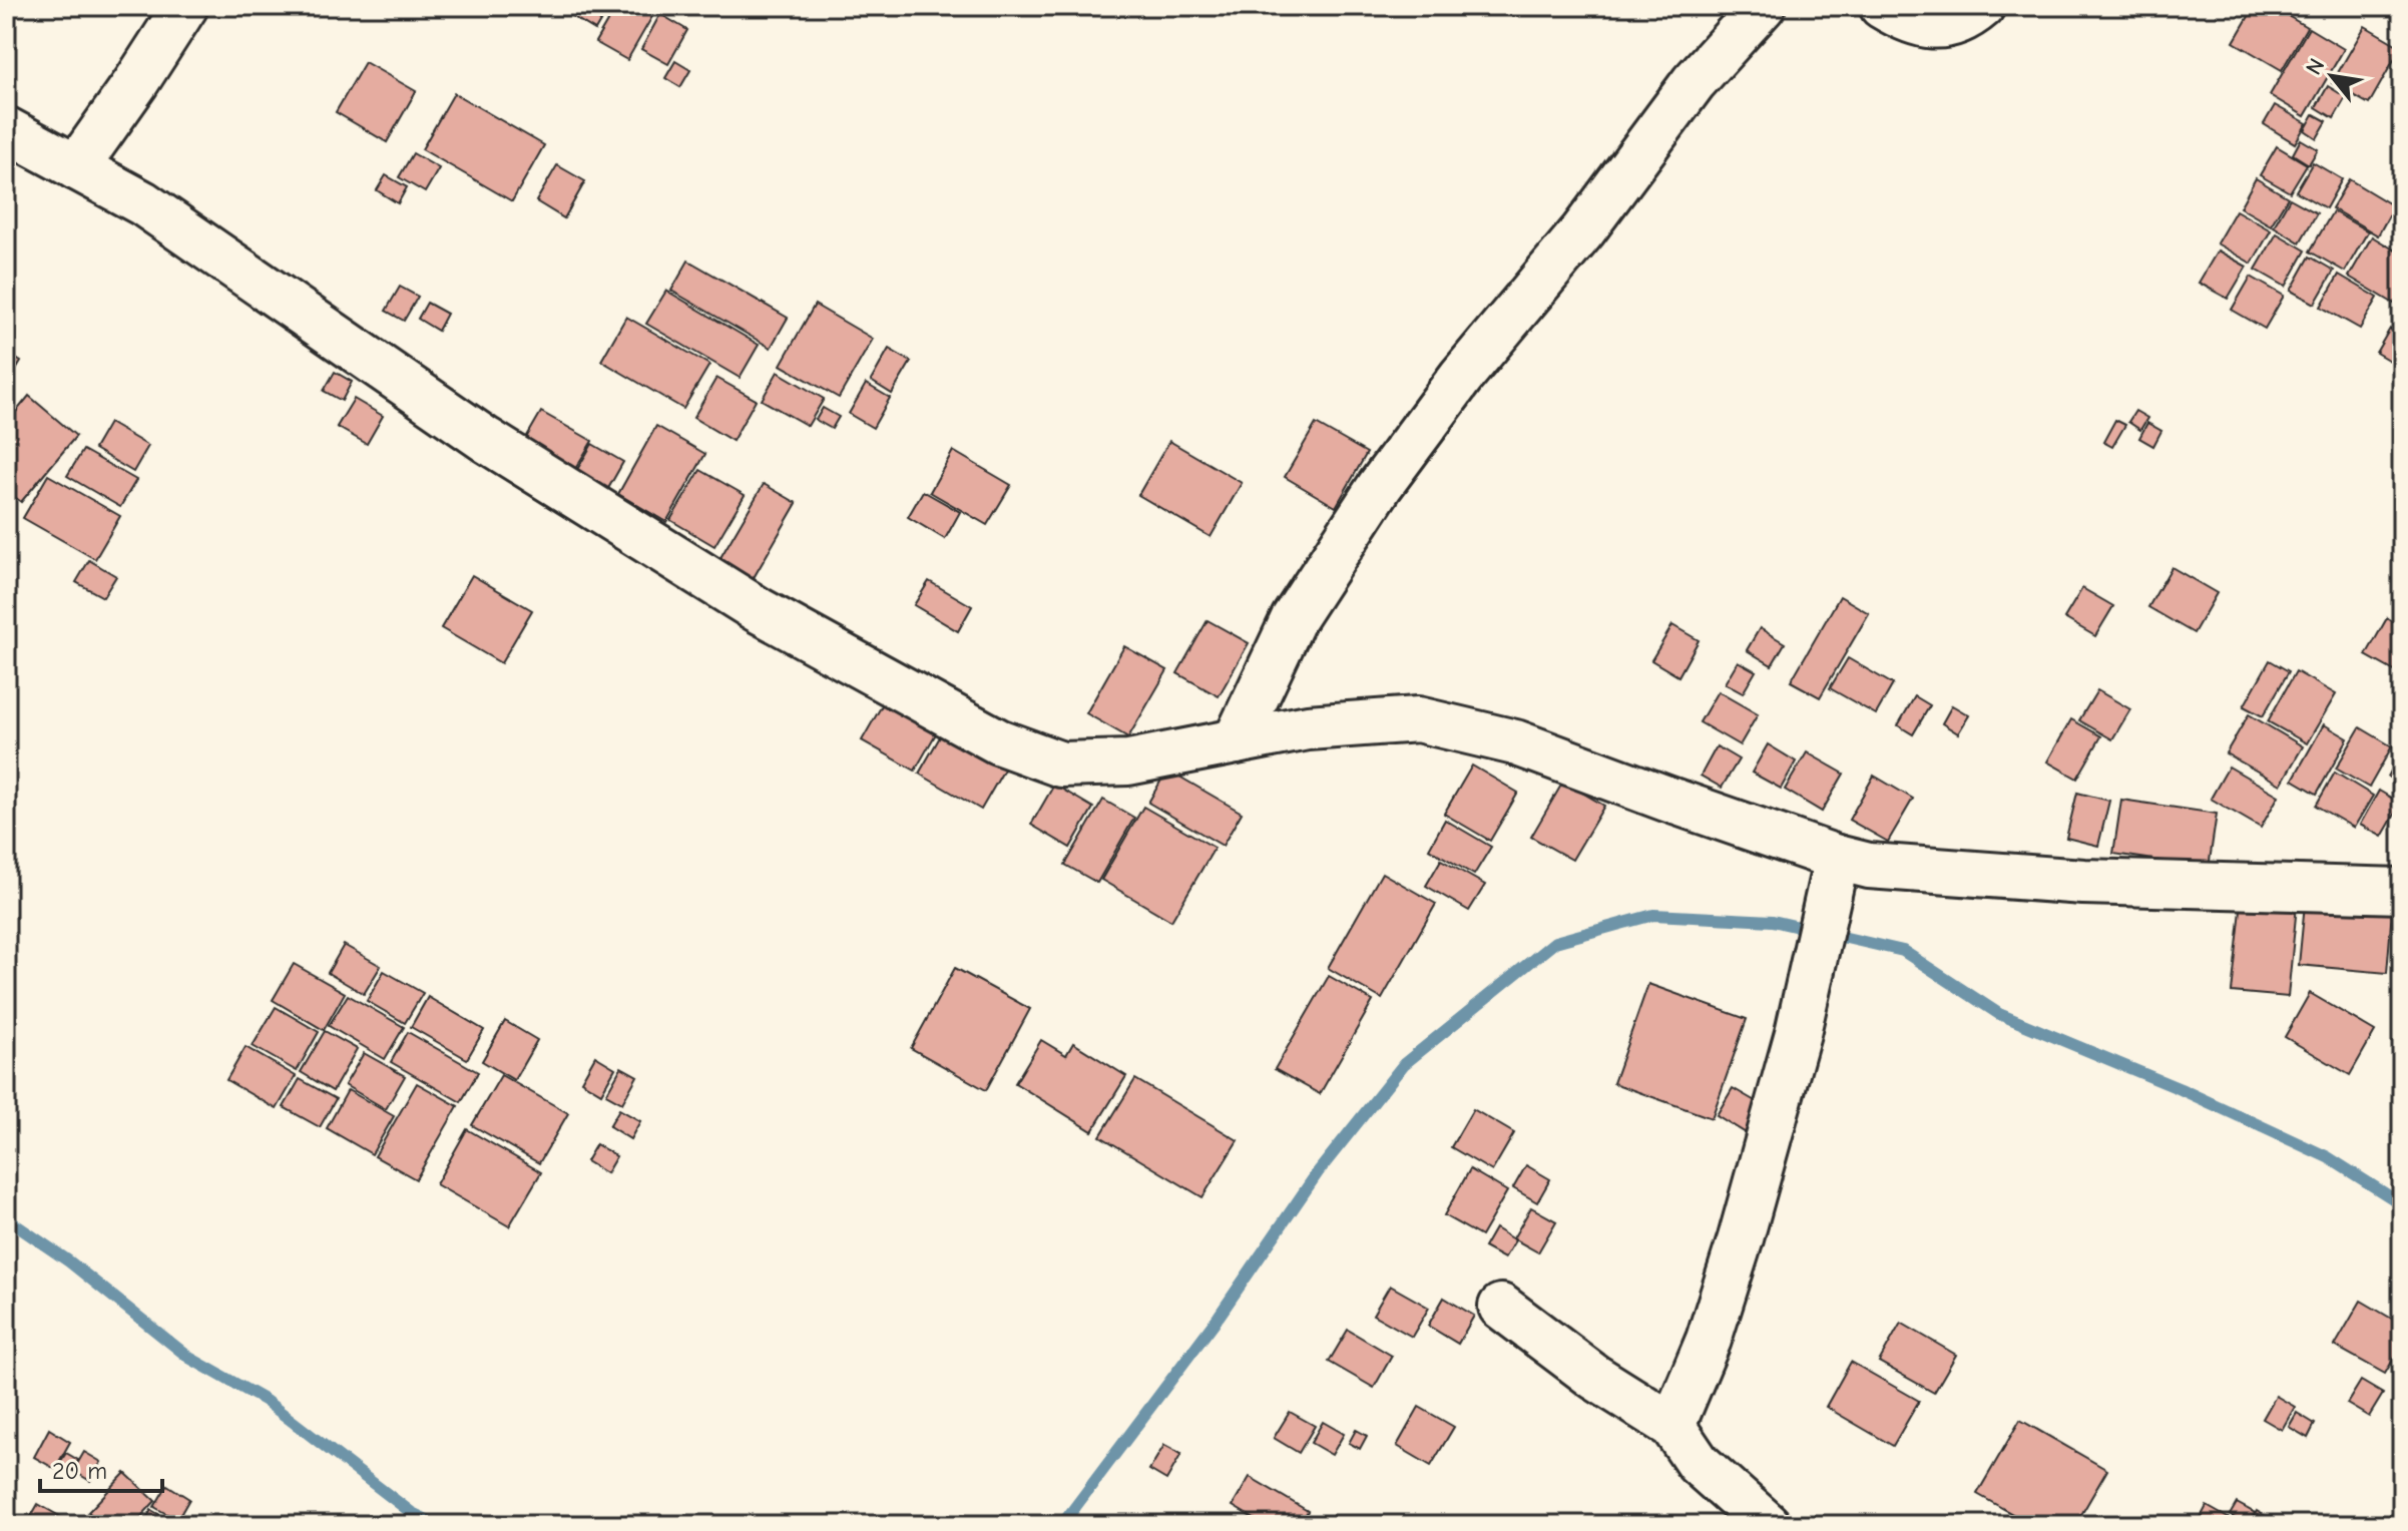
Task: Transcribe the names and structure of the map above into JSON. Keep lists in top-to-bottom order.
{
  "scale_bar": "20 m",
  "north": "top left"
}
